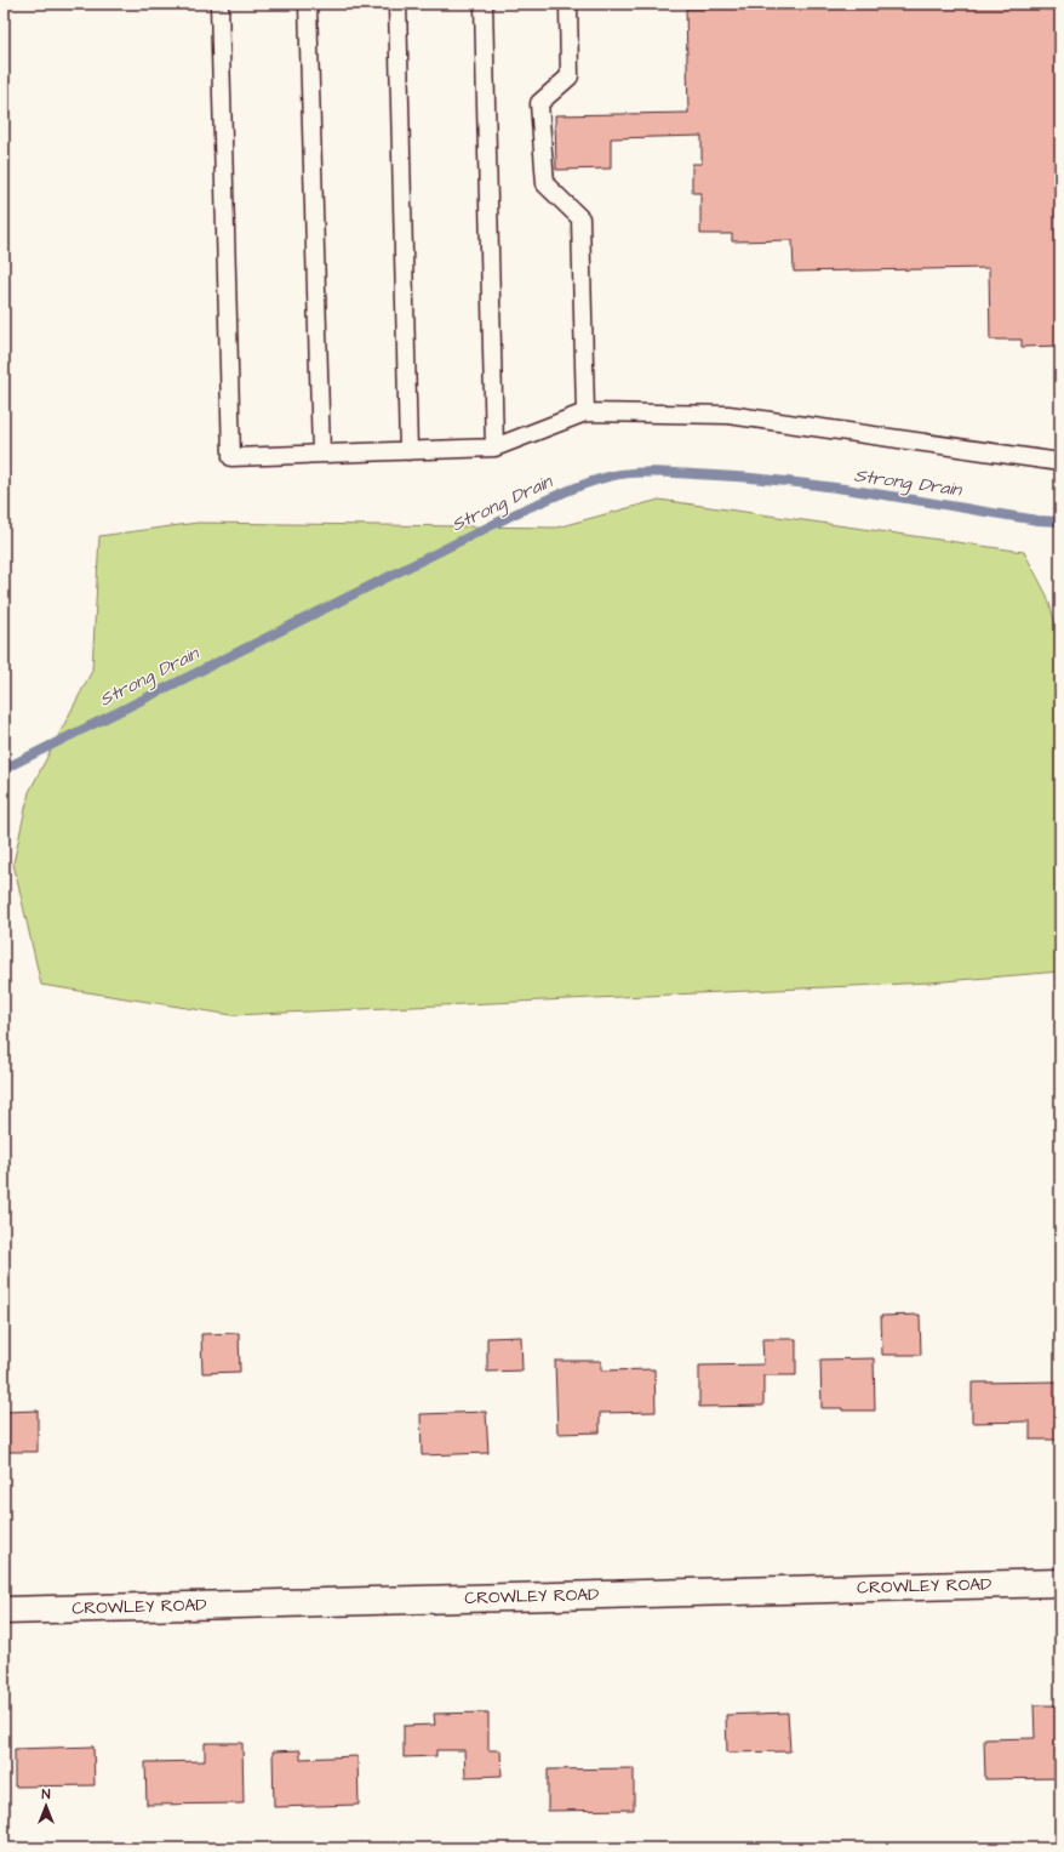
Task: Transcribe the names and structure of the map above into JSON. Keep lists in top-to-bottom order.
{
  "streets": {
    "street": ["CROWLEY ROAD"]
  },
  "water": ["Strong Drain"],
  "north": "top"
}
